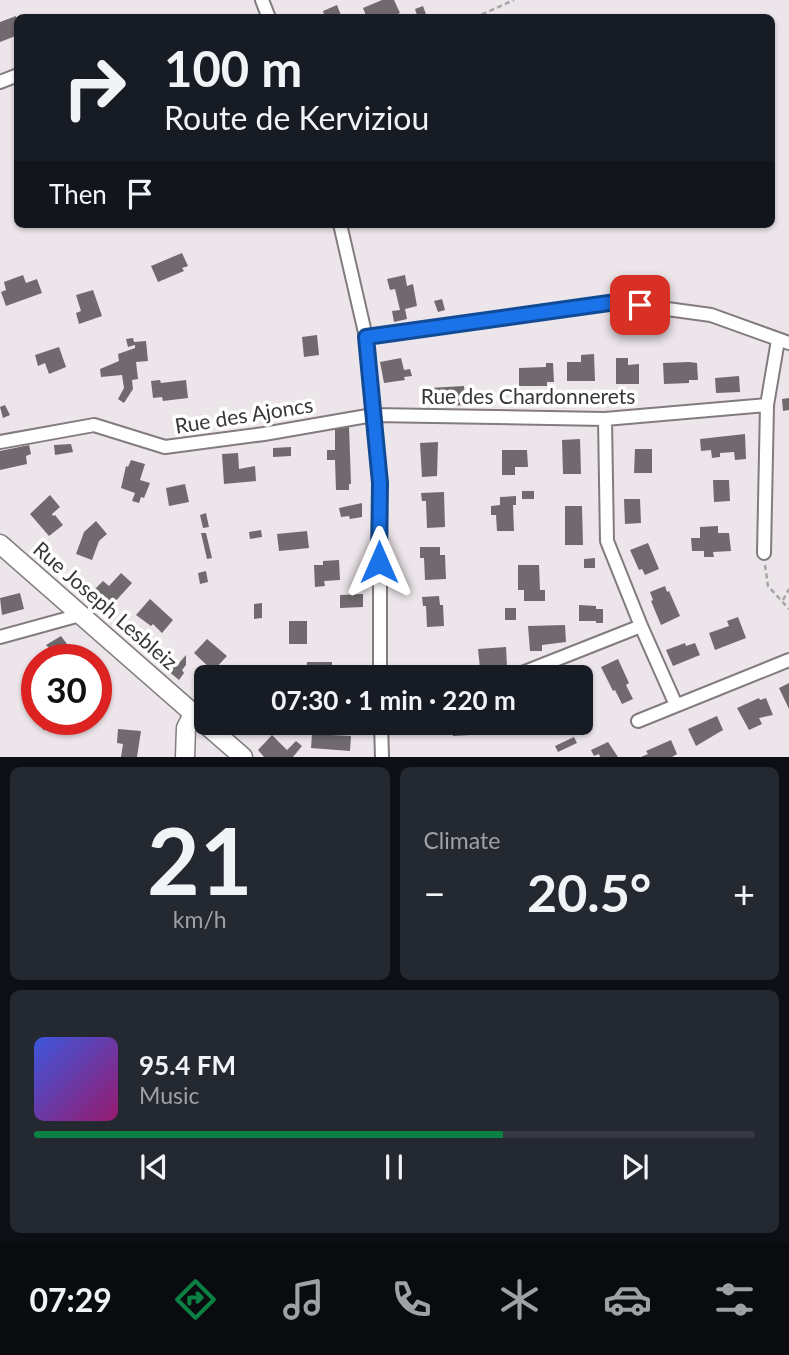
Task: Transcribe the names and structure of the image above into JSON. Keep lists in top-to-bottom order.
{
  "streets": {
    "main road": ["Rue Joseph Lesbleiz"],
    "street": ["Rue des Chardonnerets", "Rue des Ajoncs"]
  },
  "crossings": [
    ["Rue des Chardonnerets", "Rue des Ajoncs"]
  ],
  "page": {
    "turn": ["100 m", "Route de Kerviziou"],
    "then": "Then",
    "limit": "30",
    "trip": "07:30 · 1 min · 220 m",
    "tile": [
      ["21", "km/h"],
      "Climate"
    ],
    "heat": ["−", "20.5°", "+"],
    "song": ["95.4 FM", "Music"],
    "tabs": "07:29"
  }
}
